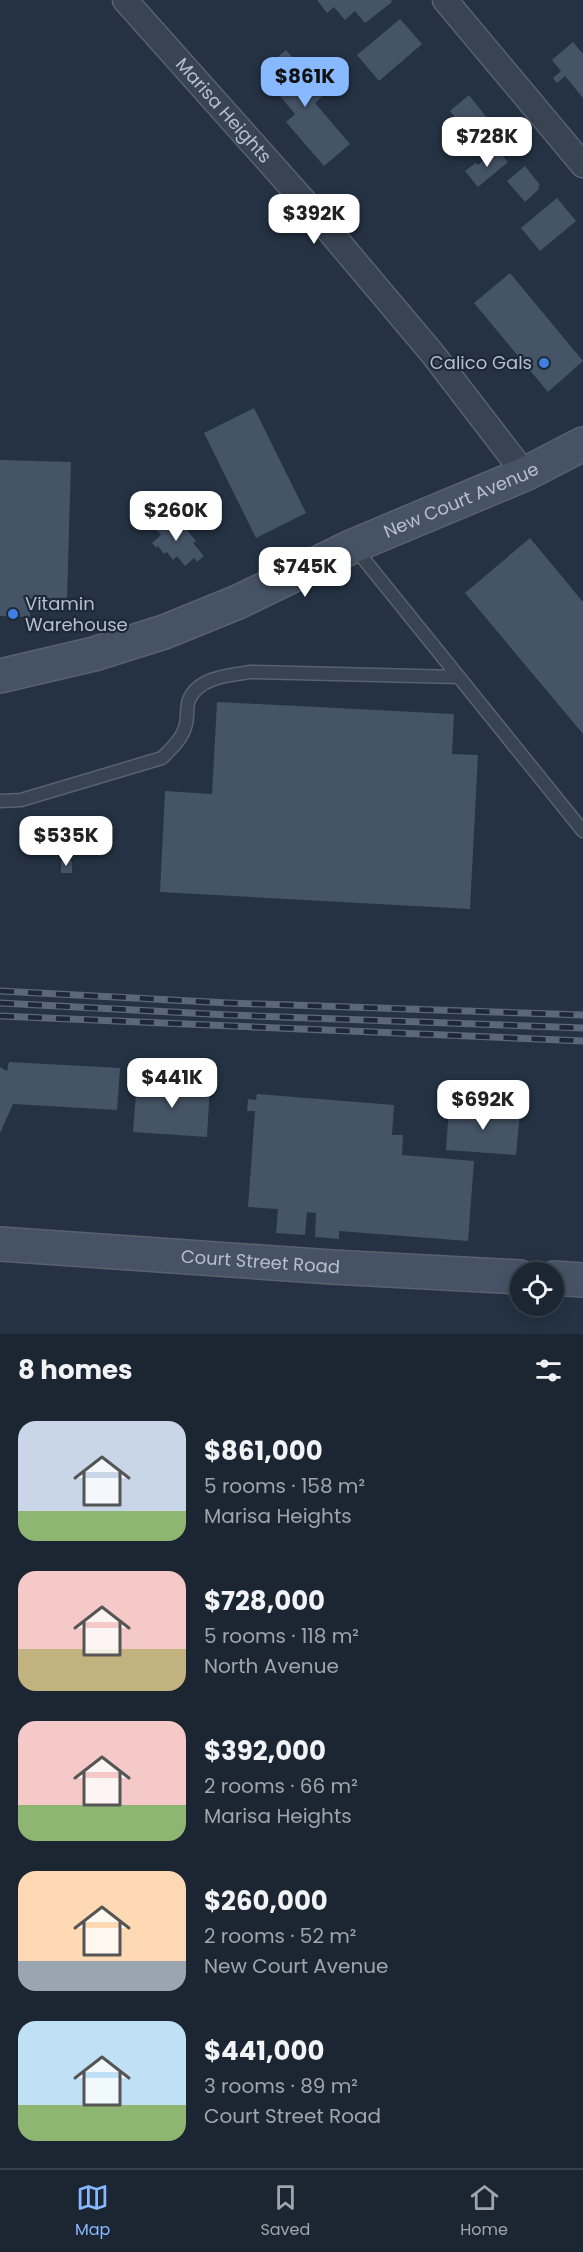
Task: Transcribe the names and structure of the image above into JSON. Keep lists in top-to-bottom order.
{
  "streets": {
    "main road": ["New Court Avenue", "Court Street Road"],
    "street": ["Marisa Heights"]
  },
  "crossings": [
    ["Marisa Heights", "New Court Avenue"]
  ],
  "places": ["Calico Gals", "Vitamin Warehouse"],
  "page": {
    "price": [
      "$861K",
      "$728K",
      "$392K",
      "$260K",
      "$745K",
      "$535K",
      "$441K",
      "$692K"
    ],
    "heading": "8 homes",
    "list": [
      {
        "name": "$861,000",
        "note": "5 rooms · 158 m² · Marisa Heights"
      },
      {
        "name": "$728,000",
        "note": "5 rooms · 118 m² · North Avenue"
      },
      {
        "name": "$392,000",
        "note": "2 rooms · 66 m² · Marisa Heights"
      },
      {
        "name": "$260,000",
        "note": "2 rooms · 52 m² · New Court Avenue"
      },
      {
        "name": "$441,000",
        "note": "3 rooms · 89 m² · Court Street Road"
      }
    ],
    "tabs": ["Map", "Saved", "Home"]
  }
}
